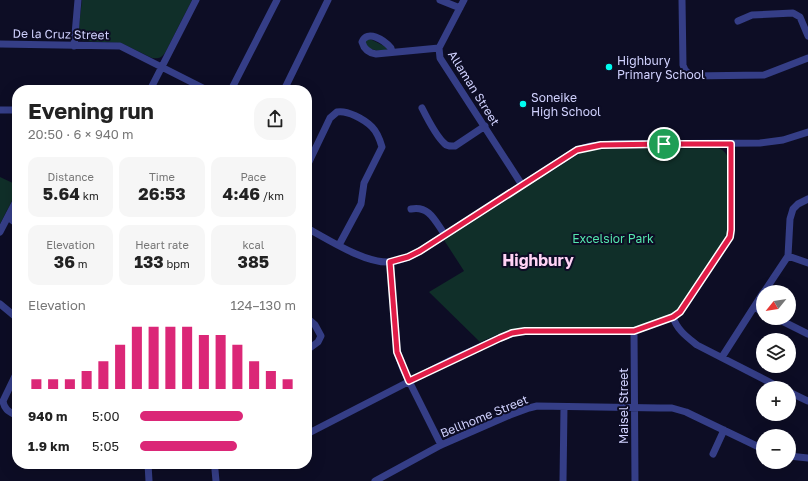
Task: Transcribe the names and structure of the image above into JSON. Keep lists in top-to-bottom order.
{
  "streets": {
    "street": [
      "De la Cruz Street",
      "Allaman Street",
      "Maisel Street",
      "Bellhome Street"
    ]
  },
  "crossings": [
    ["Maisel Street", "Bellhome Street"]
  ],
  "districts": ["Highbury"],
  "parks": ["Excelsior Park"],
  "places": ["Highbury Primary School", "Soneike High School"],
  "north": "bottom left",
  "page": {
    "heading": ["Evening run", "20:50 · 6 × 940 m"],
    "stats": [
      ["Distance", "5.64 km"],
      ["Time", "26:53"],
      ["Pace", "4:46 /km"],
      ["Elevation", "36 m"],
      ["Heart rate", "133 bpm"],
      ["kcal", "385"]
    ],
    "map_buttons": ["+", "−"],
    "chart": ["Elevation", "124–130 m"],
    "list": [
      {
        "name": "940 m",
        "note": "5:00"
      },
      {
        "name": "1.9 km",
        "note": "5:05"
      }
    ]
  }
}
